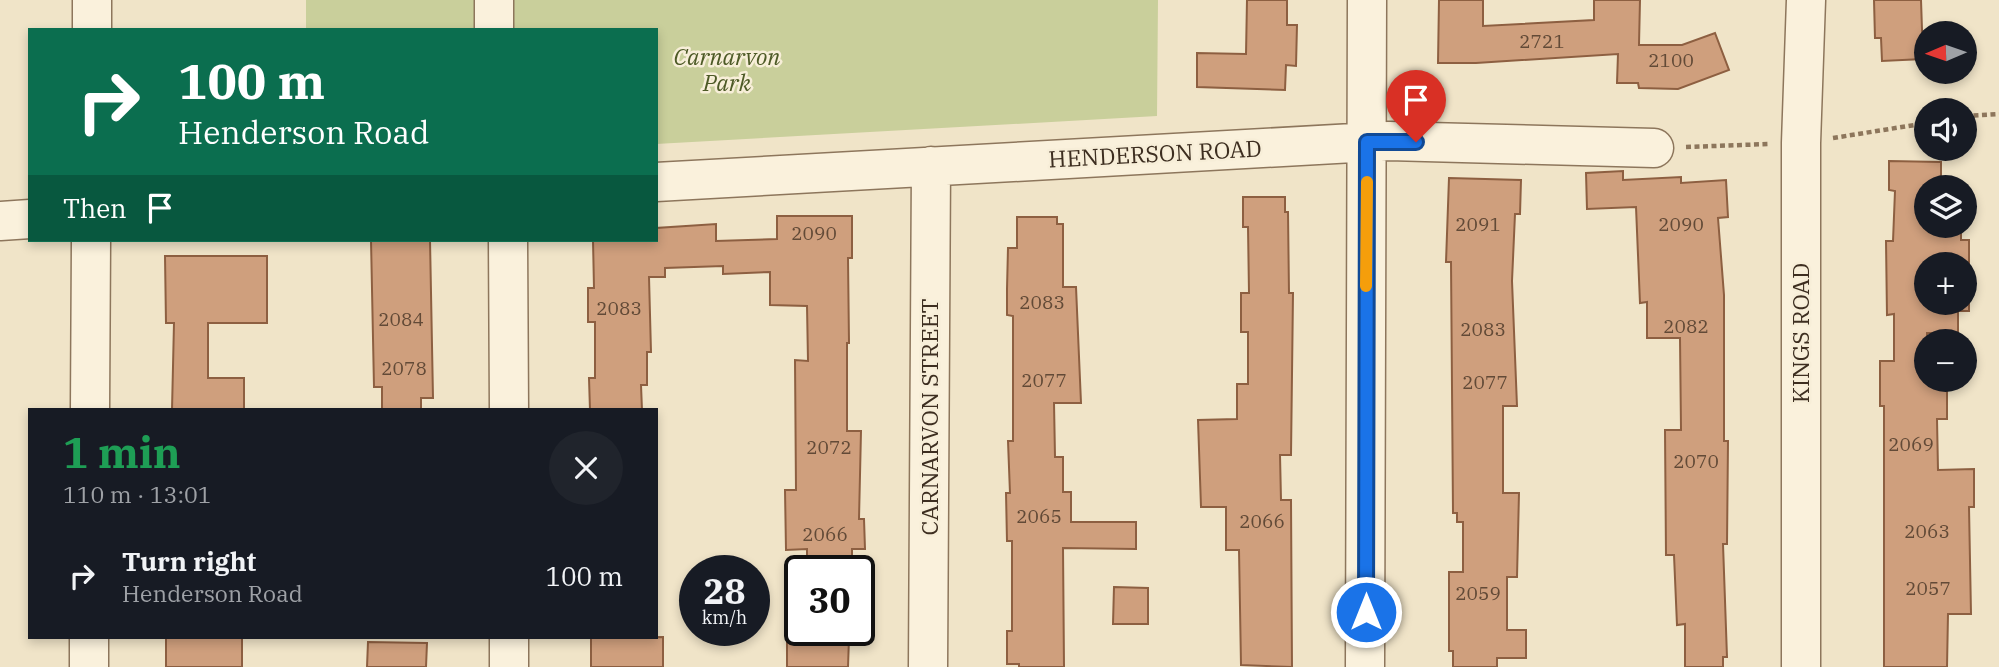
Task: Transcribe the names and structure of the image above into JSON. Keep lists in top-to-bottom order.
{
  "streets": {
    "street": ["HENDERSON ROAD", "KINGS ROAD", "CARNARVON STREET"]
  },
  "crossings": [
    ["HENDERSON ROAD", "CARNARVON STREET"]
  ],
  "parks": ["Carnarvon Park"],
  "house_numbers": [
    "2721",
    "2100",
    "2091",
    "2090",
    "2090",
    "2083",
    "2083",
    "2084",
    "2082",
    "2083",
    "2078",
    "2077",
    "2077",
    "2069",
    "2072",
    "2070",
    "2065",
    "2066",
    "2063",
    "2066",
    "2057",
    "2059"
  ],
  "north": "left",
  "page": {
    "map_buttons": ["+", "−"],
    "turn": ["100 m", "Henderson Road"],
    "then": "Then",
    "heading": ["1 min", "110 m · 13:01"],
    "list": [
      {
        "name": "Turn right",
        "note": "Henderson Road",
        "value": "100 m"
      }
    ],
    "speed": "28 km/h",
    "limit": "30"
  }
}
